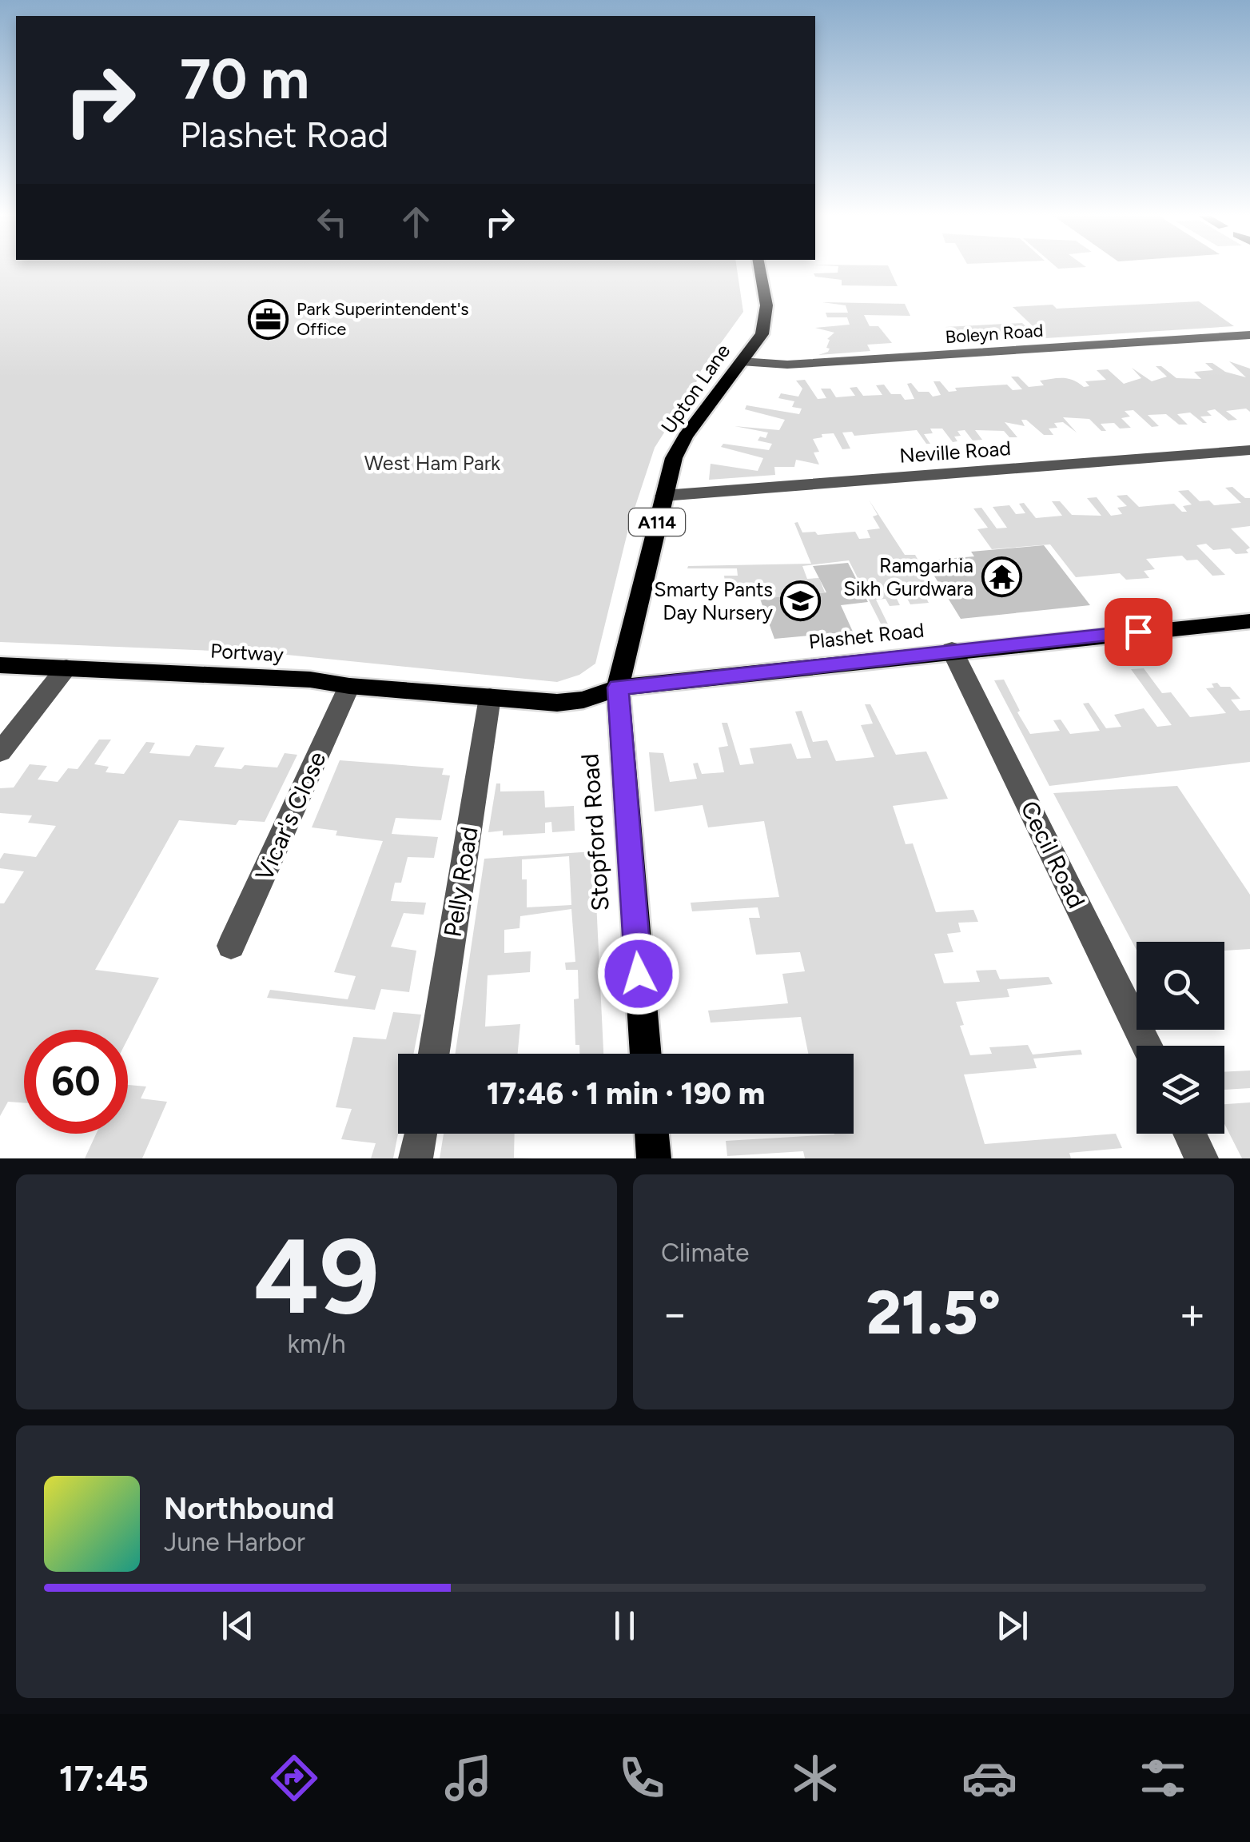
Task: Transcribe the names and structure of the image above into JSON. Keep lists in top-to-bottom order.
{
  "streets": {
    "main road": [
      "Upton Lane",
      "A114",
      "Plashet Road",
      "Portway",
      "Stopford Road"
    ],
    "street": [
      "Boleyn Road",
      "Neville Road",
      "Vicar's Close",
      "Cecil Road",
      "Pelly Road"
    ]
  },
  "crossings": [
    ["Boleyn Road", "Upton Lane"],
    ["Upton Lane", "Neville Road"],
    ["Upton Lane", "Plashet Road"],
    ["Upton Lane", "Stopford Road"],
    ["Plashet Road", "Portway"],
    ["Plashet Road", "Stopford Road"],
    ["Plashet Road", "Cecil Road"],
    ["Plashet Road", "Pelly Road"],
    ["Portway", "Vicar's Close"],
    ["Portway", "Pelly Road"]
  ],
  "parks": ["West Ham Park"],
  "places": {
    "office": ["Park Superintendent's Office"],
    "temple": ["Ramgarhia Sikh Gurdwara"],
    "school or university": ["Smarty Pants Day Nursery"]
  },
  "page": {
    "turn": ["70 m", "Plashet Road"],
    "limit": "60",
    "trip": "17:46 · 1 min · 190 m",
    "tile": [
      ["49", "km/h"],
      "Climate"
    ],
    "heat": ["−", "21.5°", "+"],
    "song": ["Northbound", "June Harbor"],
    "tabs": "17:45"
  }
}
